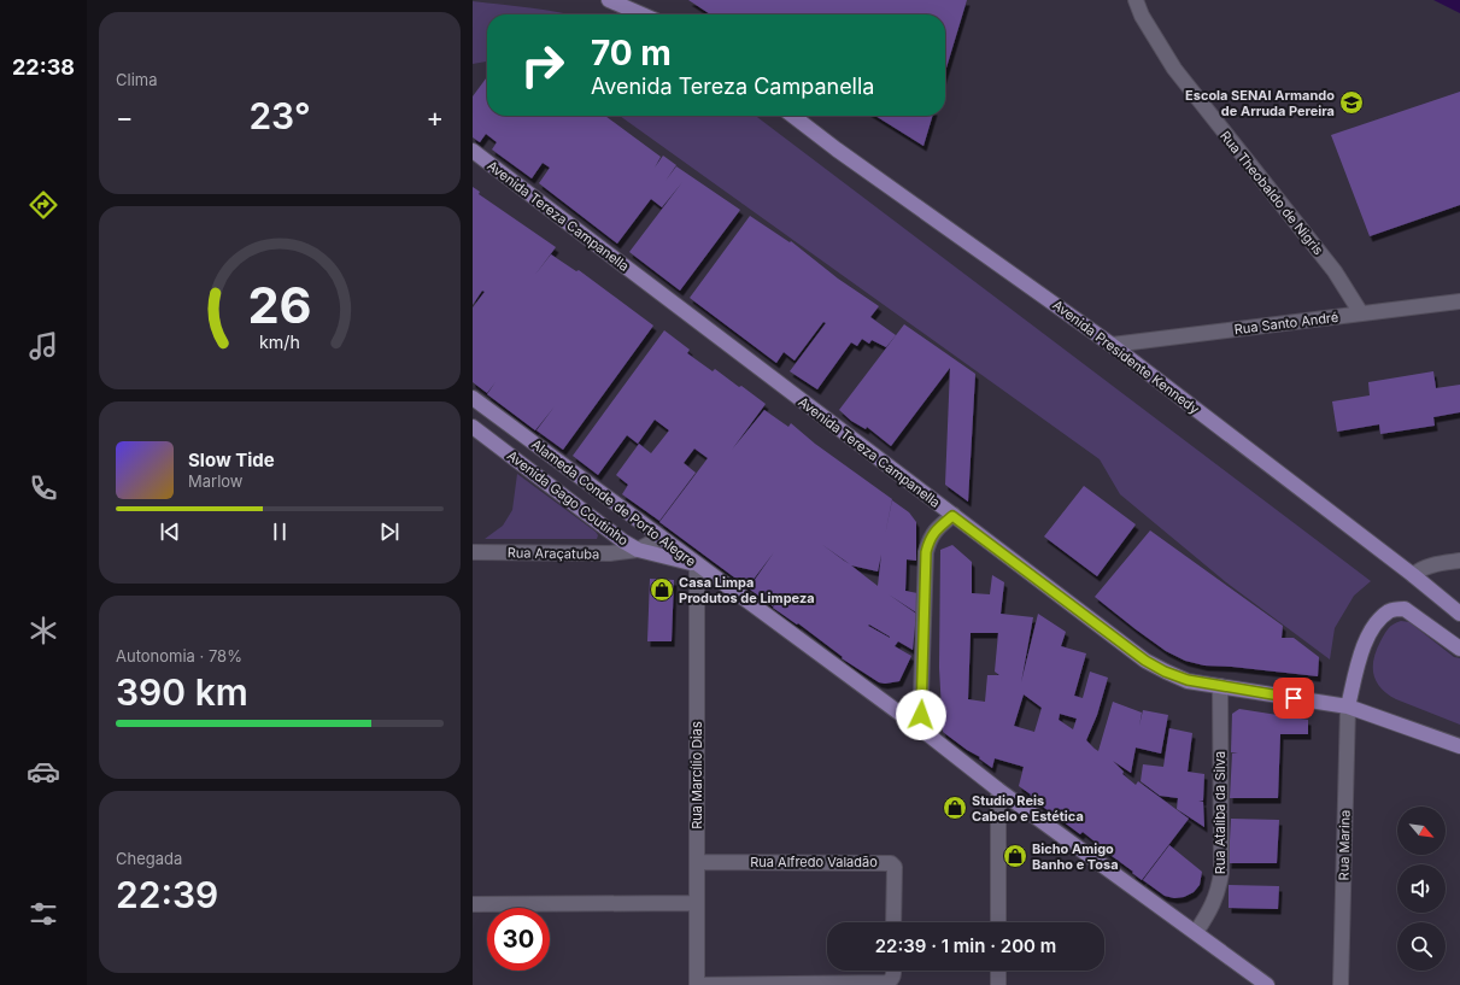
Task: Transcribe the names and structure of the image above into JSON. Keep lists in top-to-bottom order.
{
  "streets": {
    "main road": [
      "Avenida Tereza Campanella",
      "Avenida Presidente Kennedy",
      "Avenida Gago Coutinho",
      "Alameda Conde de Porto Alegre"
    ],
    "street": [
      "Rua Theobaldo de Nigris",
      "Rua Santo André",
      "Rua Araçatuba",
      "Rua Marcílio Dias",
      "Rua Ataliba da Silva",
      "Rua Marina",
      "Rua Alfredo Valadão"
    ]
  },
  "crossings": [
    ["Rua Theobaldo de Nigris", "Rua Santo André"],
    ["Avenida Tereza Campanella", "Rua Ataliba da Silva"],
    ["Avenida Tereza Campanella", "Rua Marina"],
    ["Rua Santo André", "Avenida Presidente Kennedy"],
    ["Avenida Gago Coutinho", "Alameda Conde de Porto Alegre"],
    ["Avenida Gago Coutinho", "Rua Araçatuba"],
    ["Avenida Gago Coutinho", "Rua Marcílio Dias"],
    ["Alameda Conde de Porto Alegre", "Rua Araçatuba"],
    ["Alameda Conde de Porto Alegre", "Rua Marcílio Dias"],
    ["Alameda Conde de Porto Alegre", "Rua Ataliba da Silva"],
    ["Rua Marcílio Dias", "Rua Alfredo Valadão"]
  ],
  "places": {
    "school or university": ["Escola SENAI Armando de Arruda Pereira"],
    "shop": ["Casa Limpa Produtos de Limpeza", "Studio Reis Cabelo e Estética", "Bicho Amigo Banho e Tosa"]
  },
  "north": "bottom right",
  "page": {
    "tabs": "22:38",
    "tile": [
      "Clima",
      ["Autonomia · 78%", "390 km"],
      ["Chegada", "22:39"]
    ],
    "turn": ["70 m", "Avenida Tereza Campanella"],
    "heat": ["−", "23°", "+"],
    "song": ["Slow Tide", "Marlow"],
    "limit": "30",
    "trip": "22:39 · 1 min · 200 m",
    "gauge": ["26", "km/h"]
  }
}
